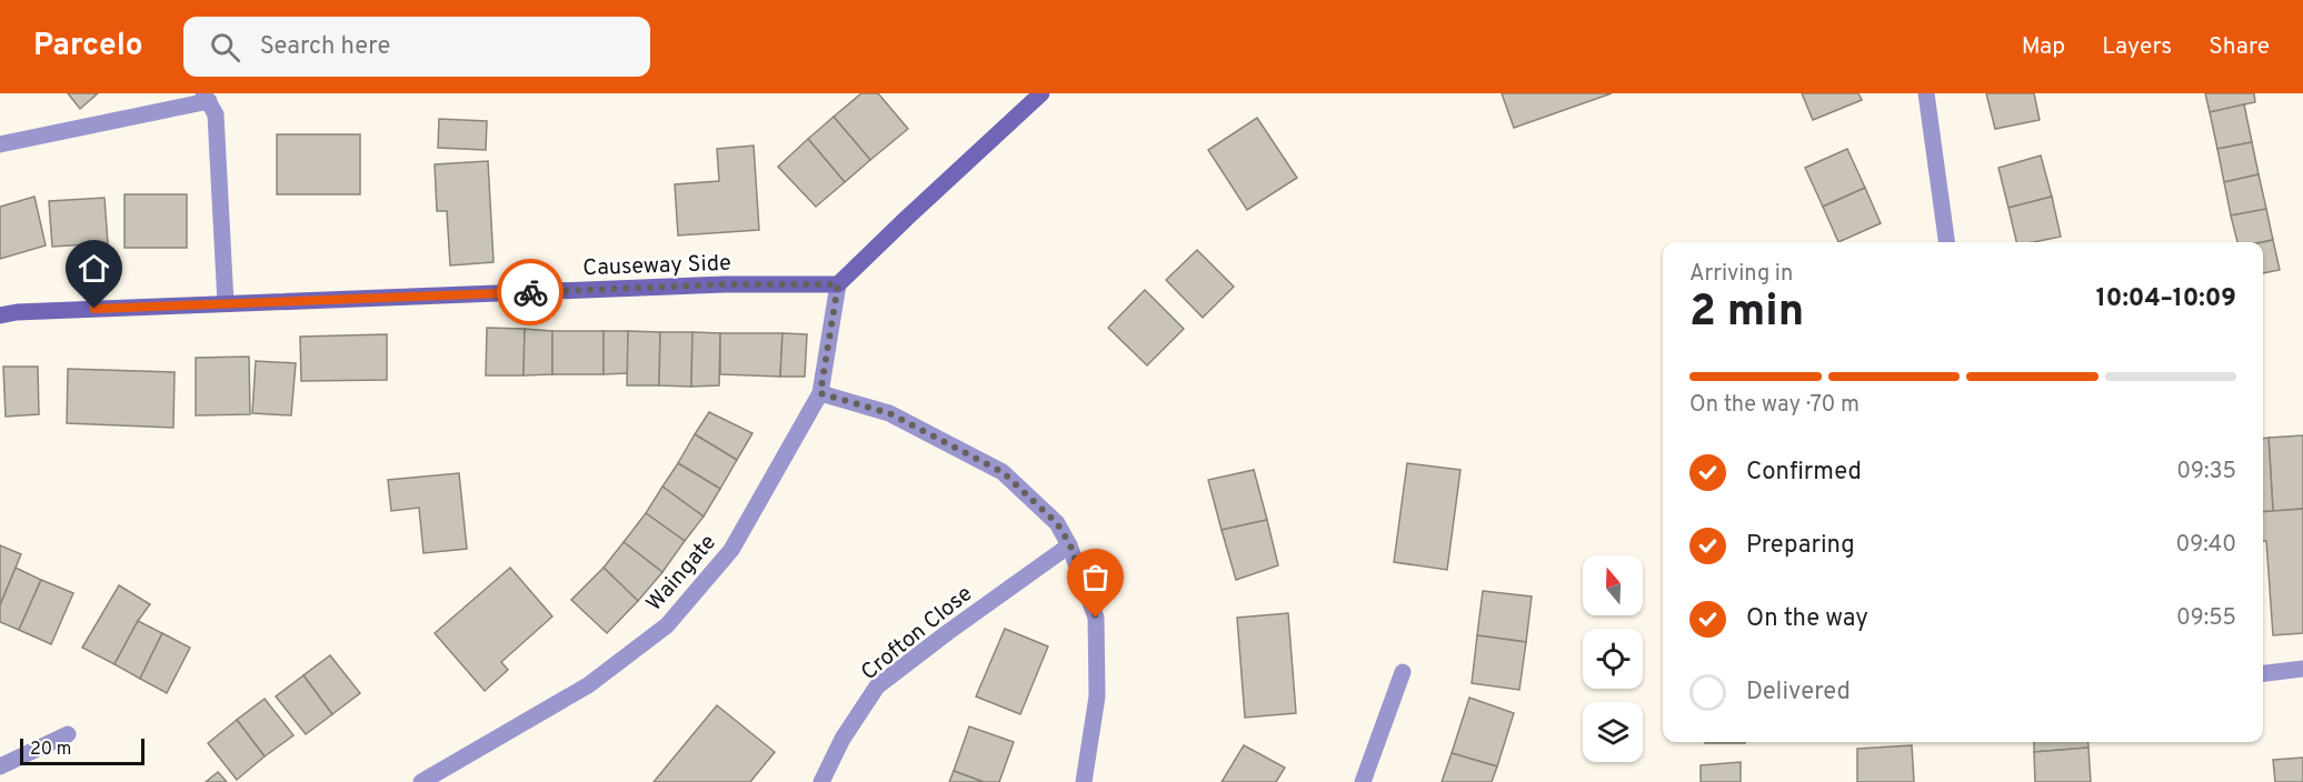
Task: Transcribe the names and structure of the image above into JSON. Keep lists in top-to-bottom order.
{
  "streets": {
    "street": ["Causeway Side", "Waingate", "Crofton Close"]
  },
  "crossings": [
    ["Causeway Side", "Waingate"]
  ],
  "scale_bar": "20 m",
  "north": "top",
  "page": {
    "header": "Parcelo",
    "search": "Search here",
    "nav": ["Map", "Layers", "Share"],
    "heading": ["2 min", "Arriving in", "10:04–10:09"],
    "bar": "On the way · 70 m",
    "list": [
      ["Confirmed", "09:35"],
      ["Preparing", "09:40"],
      ["On the way", "09:55"],
      "Delivered"
    ],
    "scale": "20 m"
  }
}
